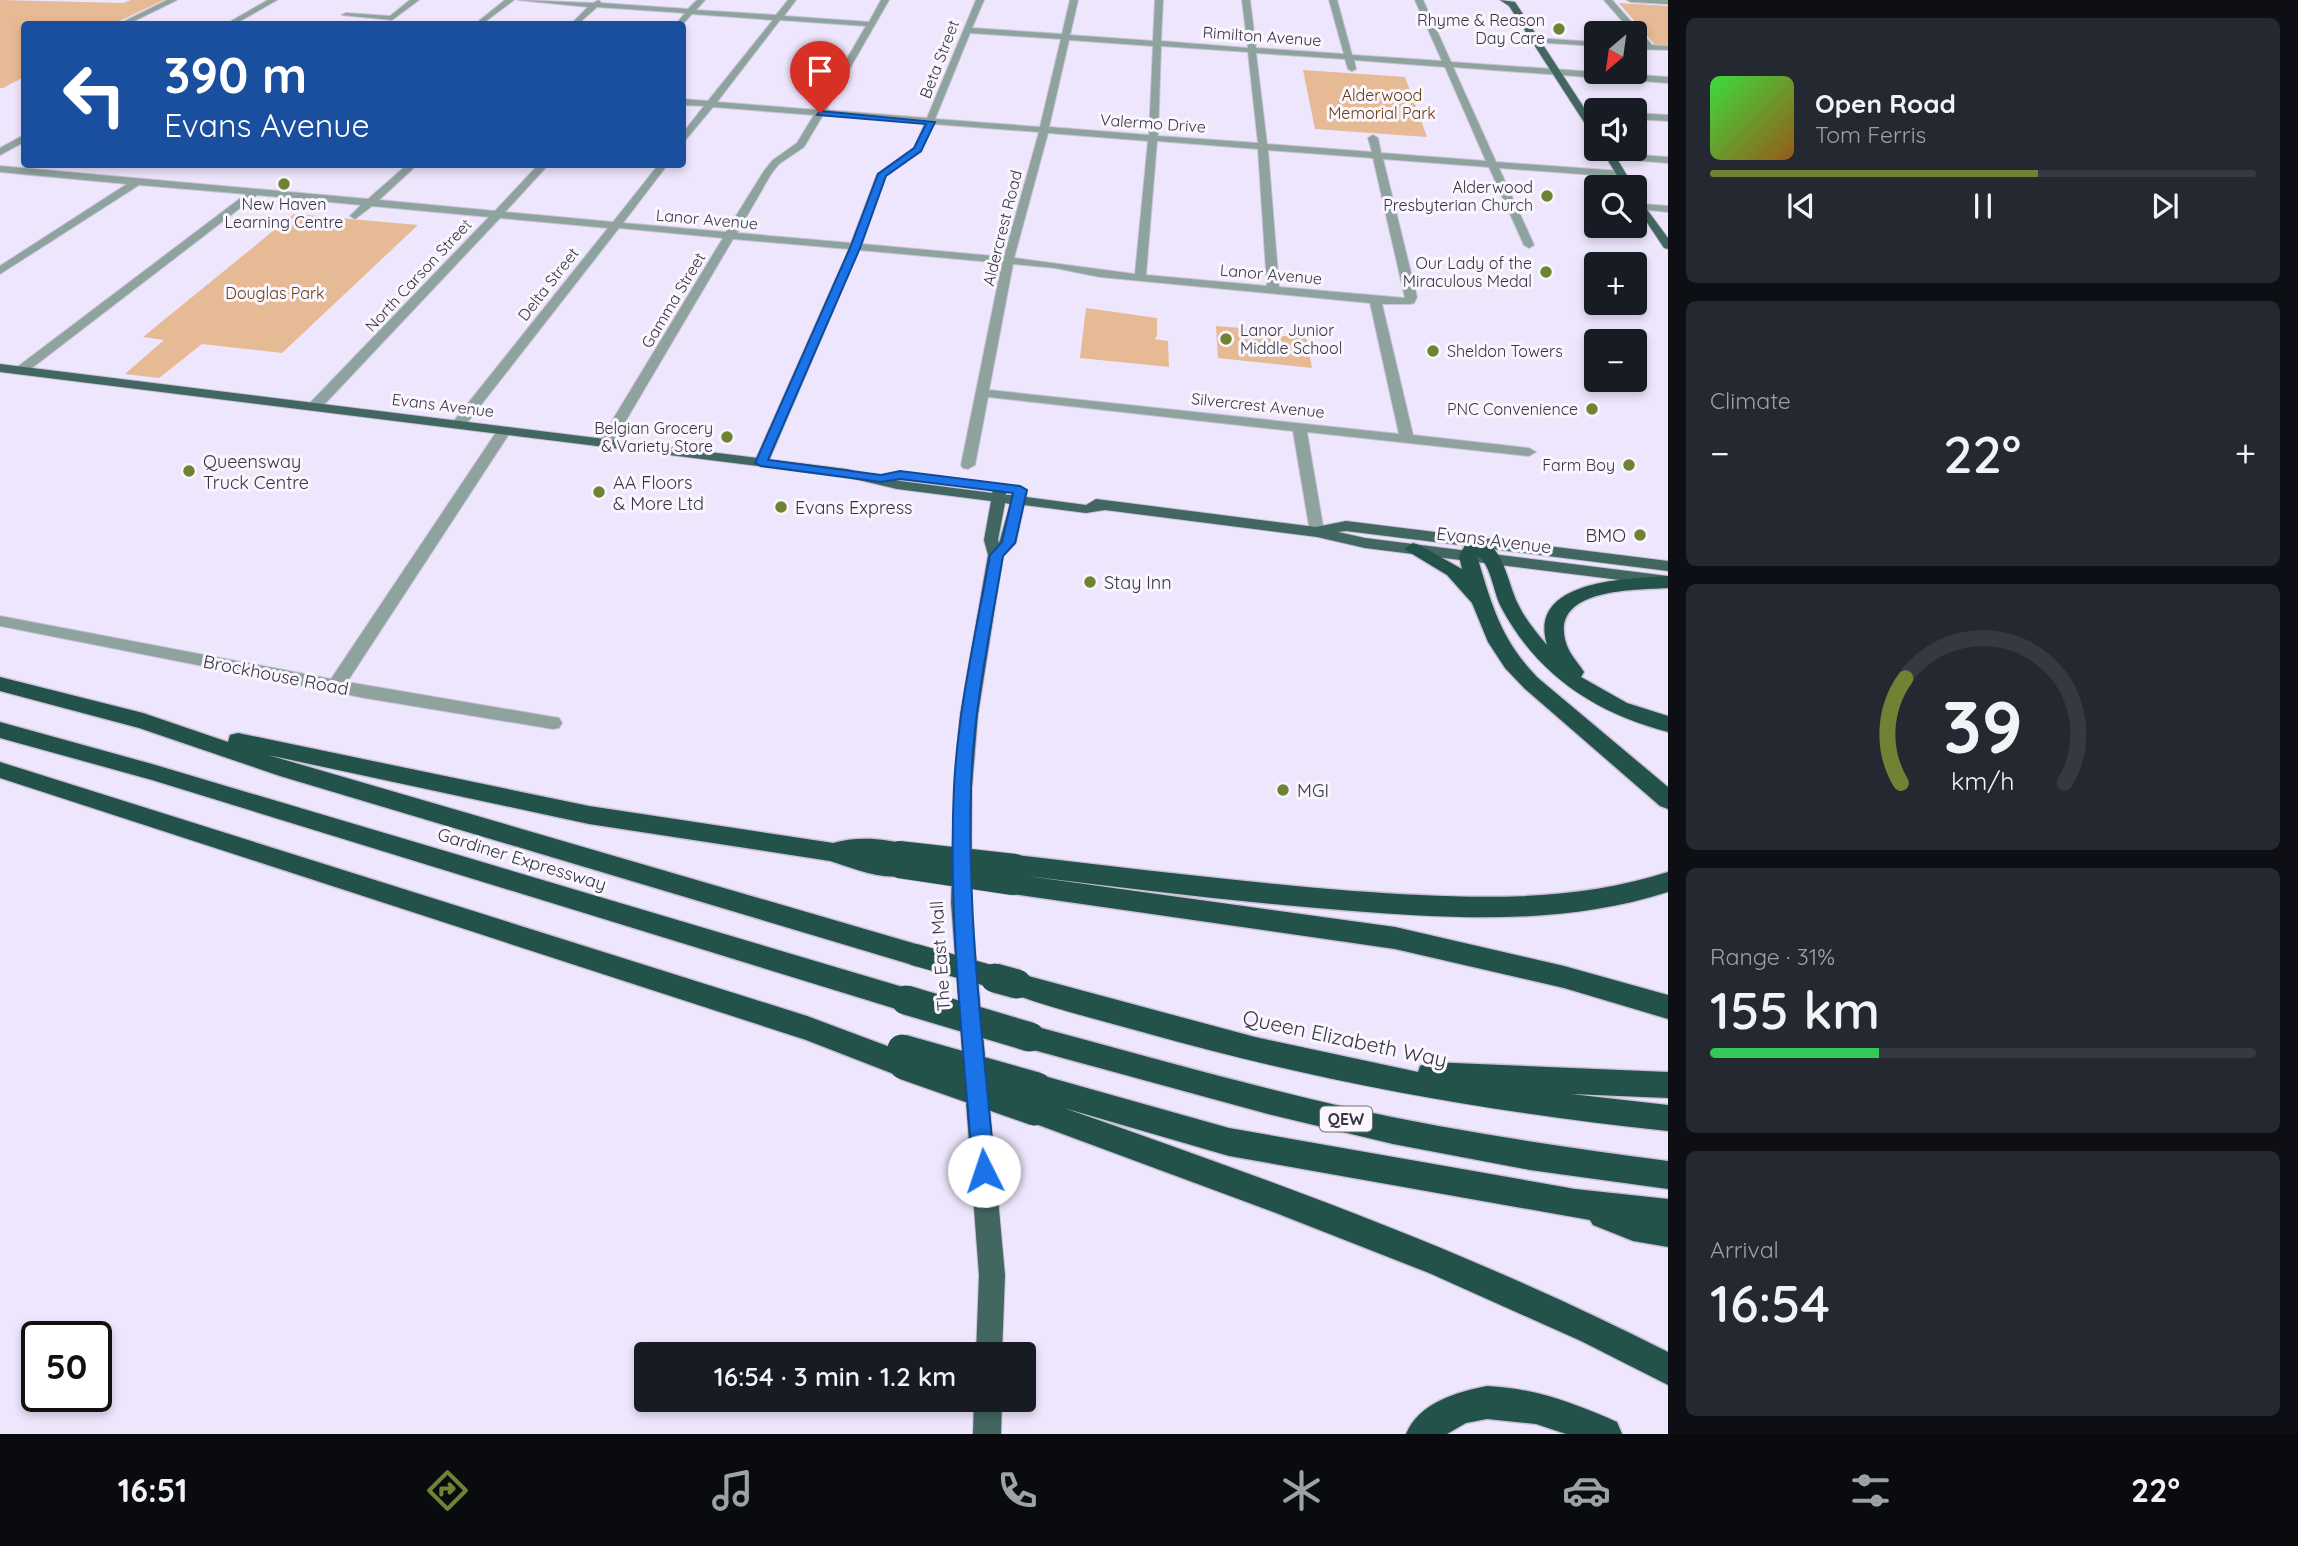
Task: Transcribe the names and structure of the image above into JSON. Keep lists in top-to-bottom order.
{
  "streets": {
    "highway": ["Gardiner Expressway", "Queen Elizabeth Way", "QEW"],
    "main road": ["Evans Avenue", "The East Mall"],
    "street": [
      "Rimilton Avenue",
      "Beta Street",
      "Valermo Drive",
      "Lanor Avenue",
      "Aldercrest Road",
      "North Carson Street",
      "Delta Street",
      "Gamma Street",
      "Silvercrest Avenue",
      "Brockhouse Road"
    ]
  },
  "crossings": [
    ["Rimilton Avenue", "Beta Street"],
    ["Rimilton Avenue", "Aldercrest Road"],
    ["Beta Street", "Valermo Drive"],
    ["Beta Street", "Lanor Avenue"],
    ["Beta Street", "Evans Avenue"],
    ["Valermo Drive", "Lanor Avenue"],
    ["Valermo Drive", "Aldercrest Road"],
    ["Valermo Drive", "Gamma Street"],
    ["Lanor Avenue", "Aldercrest Road"],
    ["Lanor Avenue", "North Carson Street"],
    ["Lanor Avenue", "Delta Street"],
    ["Lanor Avenue", "Gamma Street"],
    ["Aldercrest Road", "Silvercrest Avenue"],
    ["North Carson Street", "Evans Avenue"],
    ["Delta Street", "Evans Avenue"],
    ["Gamma Street", "Evans Avenue"],
    ["Evans Avenue", "The East Mall"],
    ["Gardiner Expressway", "Queen Elizabeth Way"]
  ],
  "parks": ["Alderwood Memorial Park", "Douglas Park"],
  "places": [
    "Rhyme & Reason Day Care",
    "New Haven Learning Centre",
    "Alderwood Presbyterian Church",
    "Our Lady of the Miraculous Medal",
    "Lanor Junior Middle School",
    "Sheldon Towers",
    "PNC Convenience",
    "Belgian Grocery & Variety Store",
    "Farm Boy",
    "Queensway Truck Centre",
    "AA Floors & More Ltd",
    "Evans Express",
    "BMO",
    "Stay Inn",
    "MGI"
  ],
  "north": "bottom left",
  "page": {
    "map_buttons": ["+", "−"],
    "turn": ["390 m", "Evans Avenue"],
    "song": ["Open Road", "Tom Ferris"],
    "tile": [
      "Climate",
      ["Range · 31%", "155 km"],
      ["Arrival", "16:54"]
    ],
    "heat": ["−", "22°", "+"],
    "limit": "50",
    "trip": "16:54 · 3 min · 1.2 km",
    "tabs": ["16:51", "22°"],
    "gauge": ["39", "km/h"]
  }
}
